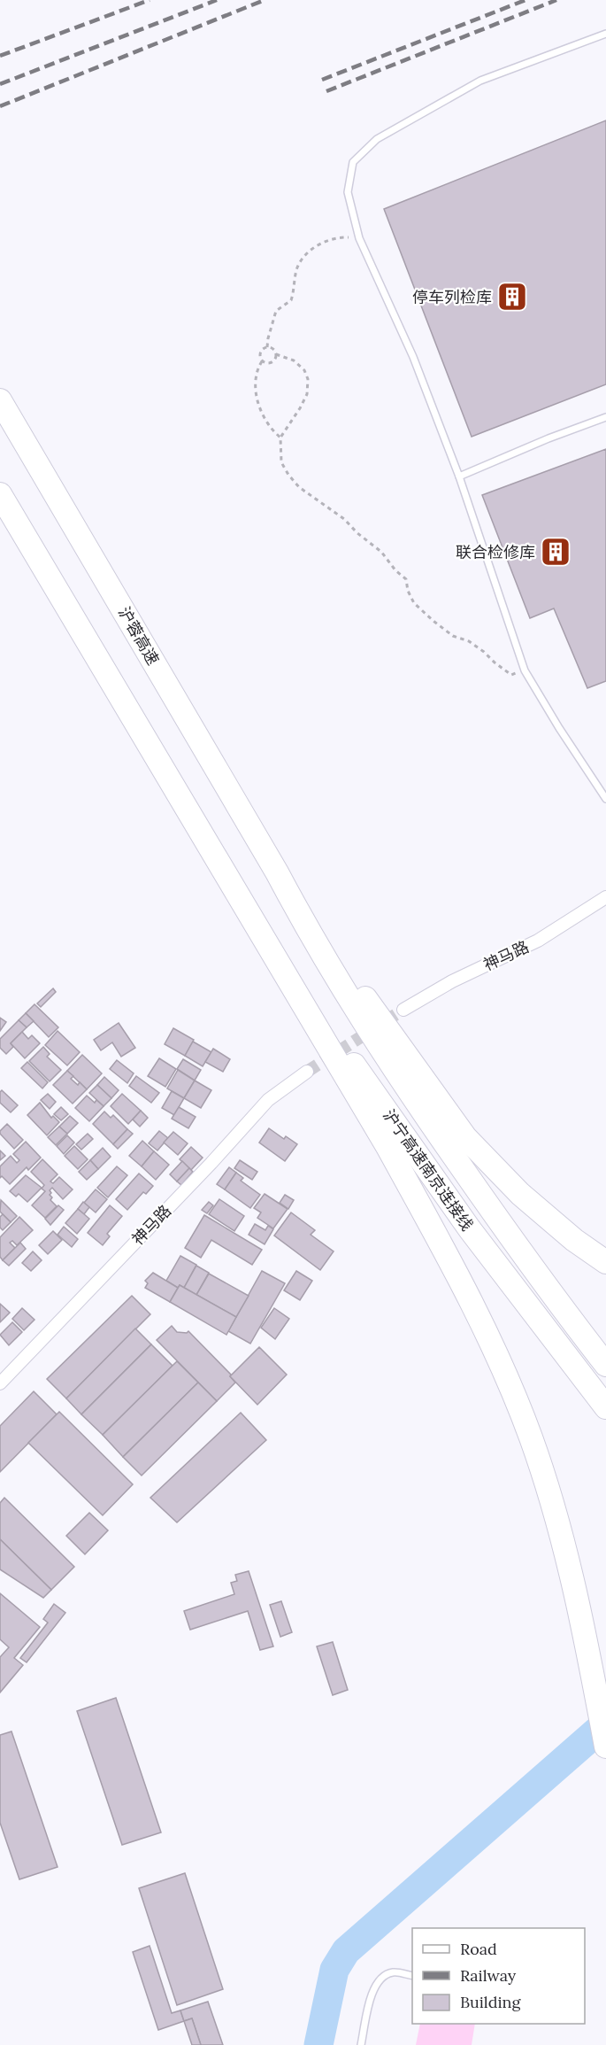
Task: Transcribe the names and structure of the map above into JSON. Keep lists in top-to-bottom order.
{
  "streets": {
    "highway": ["沪蓉高速", "沪宁高速南京连接线"],
    "street": ["神马路"]
  },
  "crossings": [
    ["沪蓉高速", "沪宁高速南京连接线"]
  ],
  "places": {
    "building": ["停车列检库", "联合检修库"]
  },
  "legend": ["Road", "Railway", "Building"]
}
